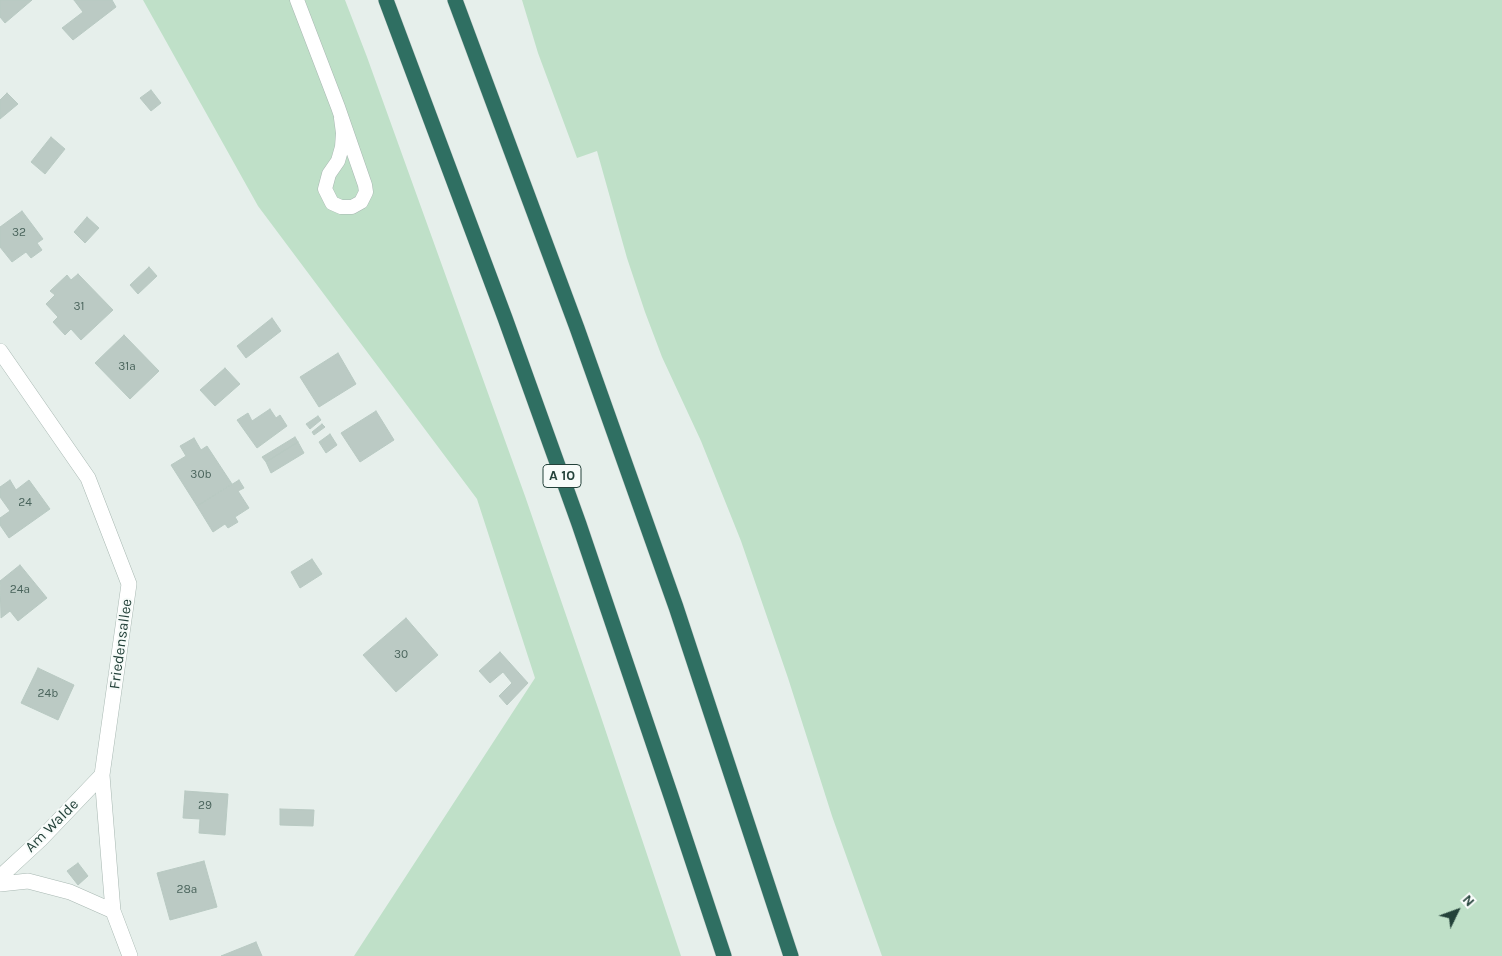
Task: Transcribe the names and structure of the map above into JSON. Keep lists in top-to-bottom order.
{
  "streets": {
    "highway": ["A 10"],
    "street": ["Friedensallee", "Am Walde"]
  },
  "crossings": [
    ["Friedensallee", "Am Walde"]
  ],
  "house_numbers": [
    "32",
    "31",
    "31a",
    "30b",
    "24",
    "24a",
    "30",
    "24b",
    "29",
    "28a"
  ],
  "north": "top right"
}
